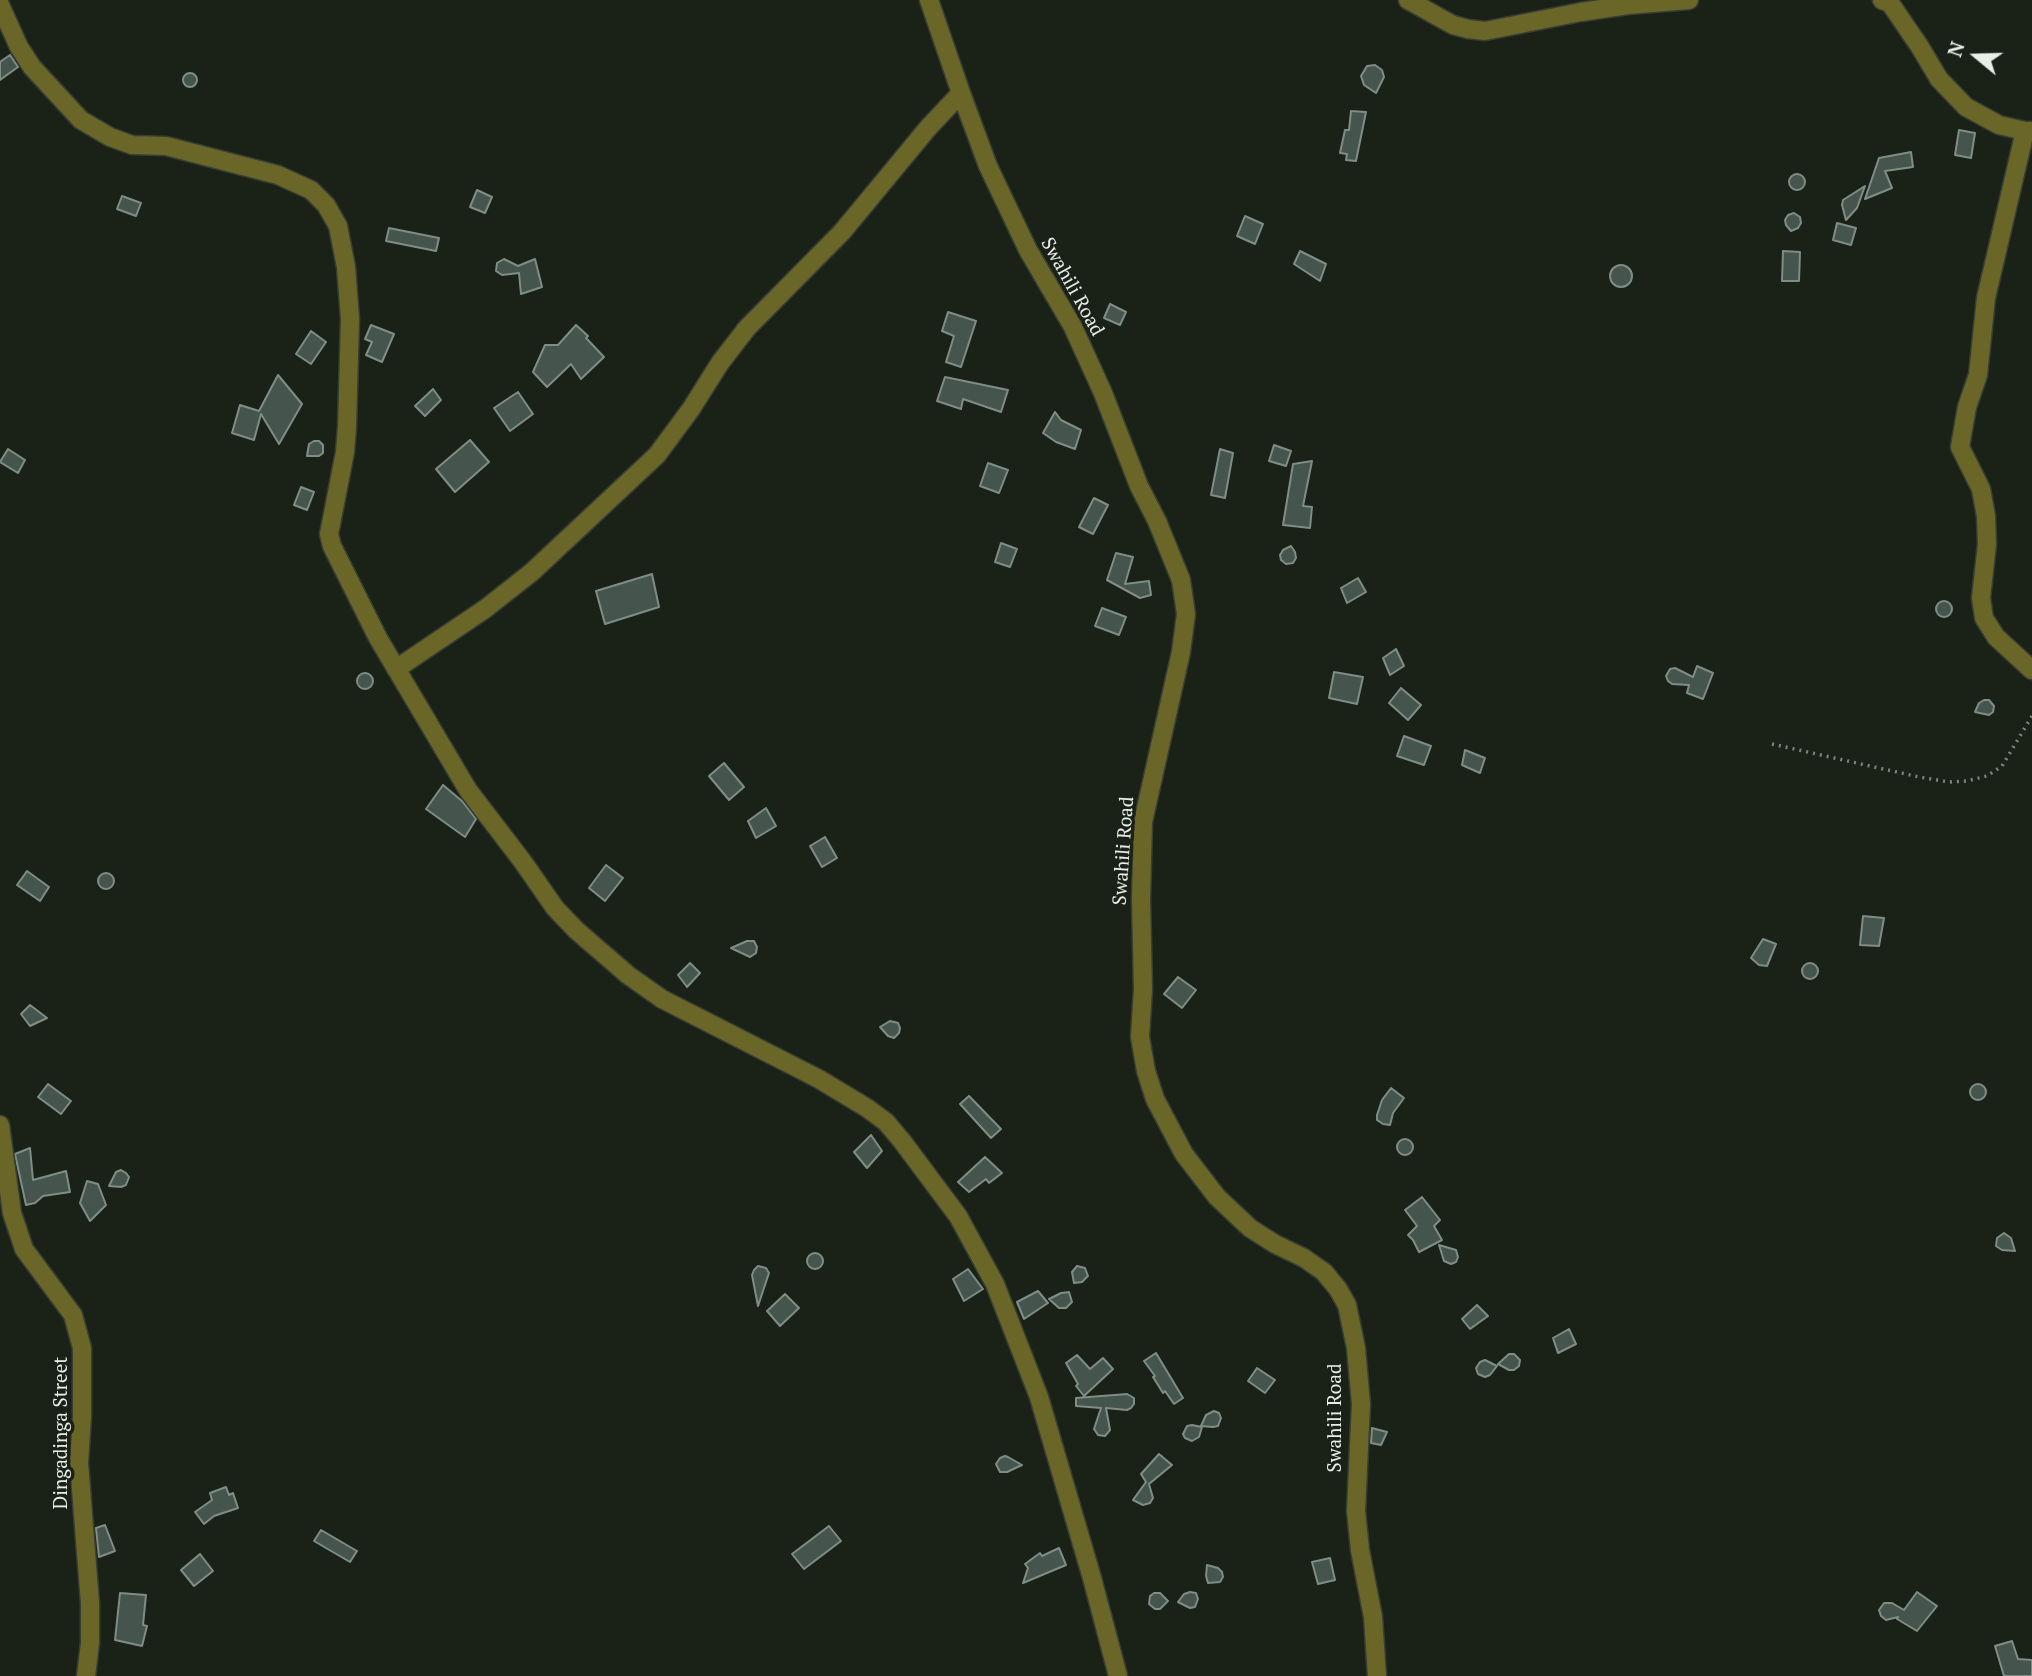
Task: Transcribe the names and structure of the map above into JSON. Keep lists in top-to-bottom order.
{
  "streets": {
    "street": ["Swahili Road", "Dingadinga Street"]
  },
  "north": "left"
}
